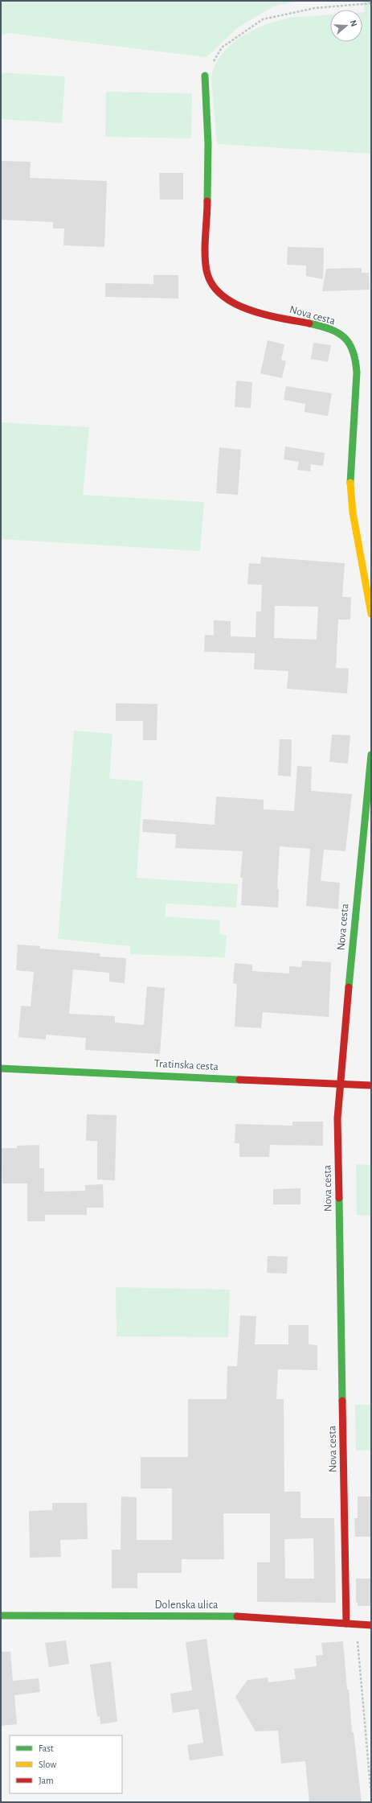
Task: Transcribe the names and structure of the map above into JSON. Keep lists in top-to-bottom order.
{
  "streets": {
    "street": ["Nova cesta", "Tratinska cesta", "Dolenska ulica"]
  },
  "crossings": [
    ["Nova cesta", "Tratinska cesta"],
    ["Nova cesta", "Dolenska ulica"]
  ],
  "legend": ["Fast", "Slow", "Jam"],
  "north": "right"
}
